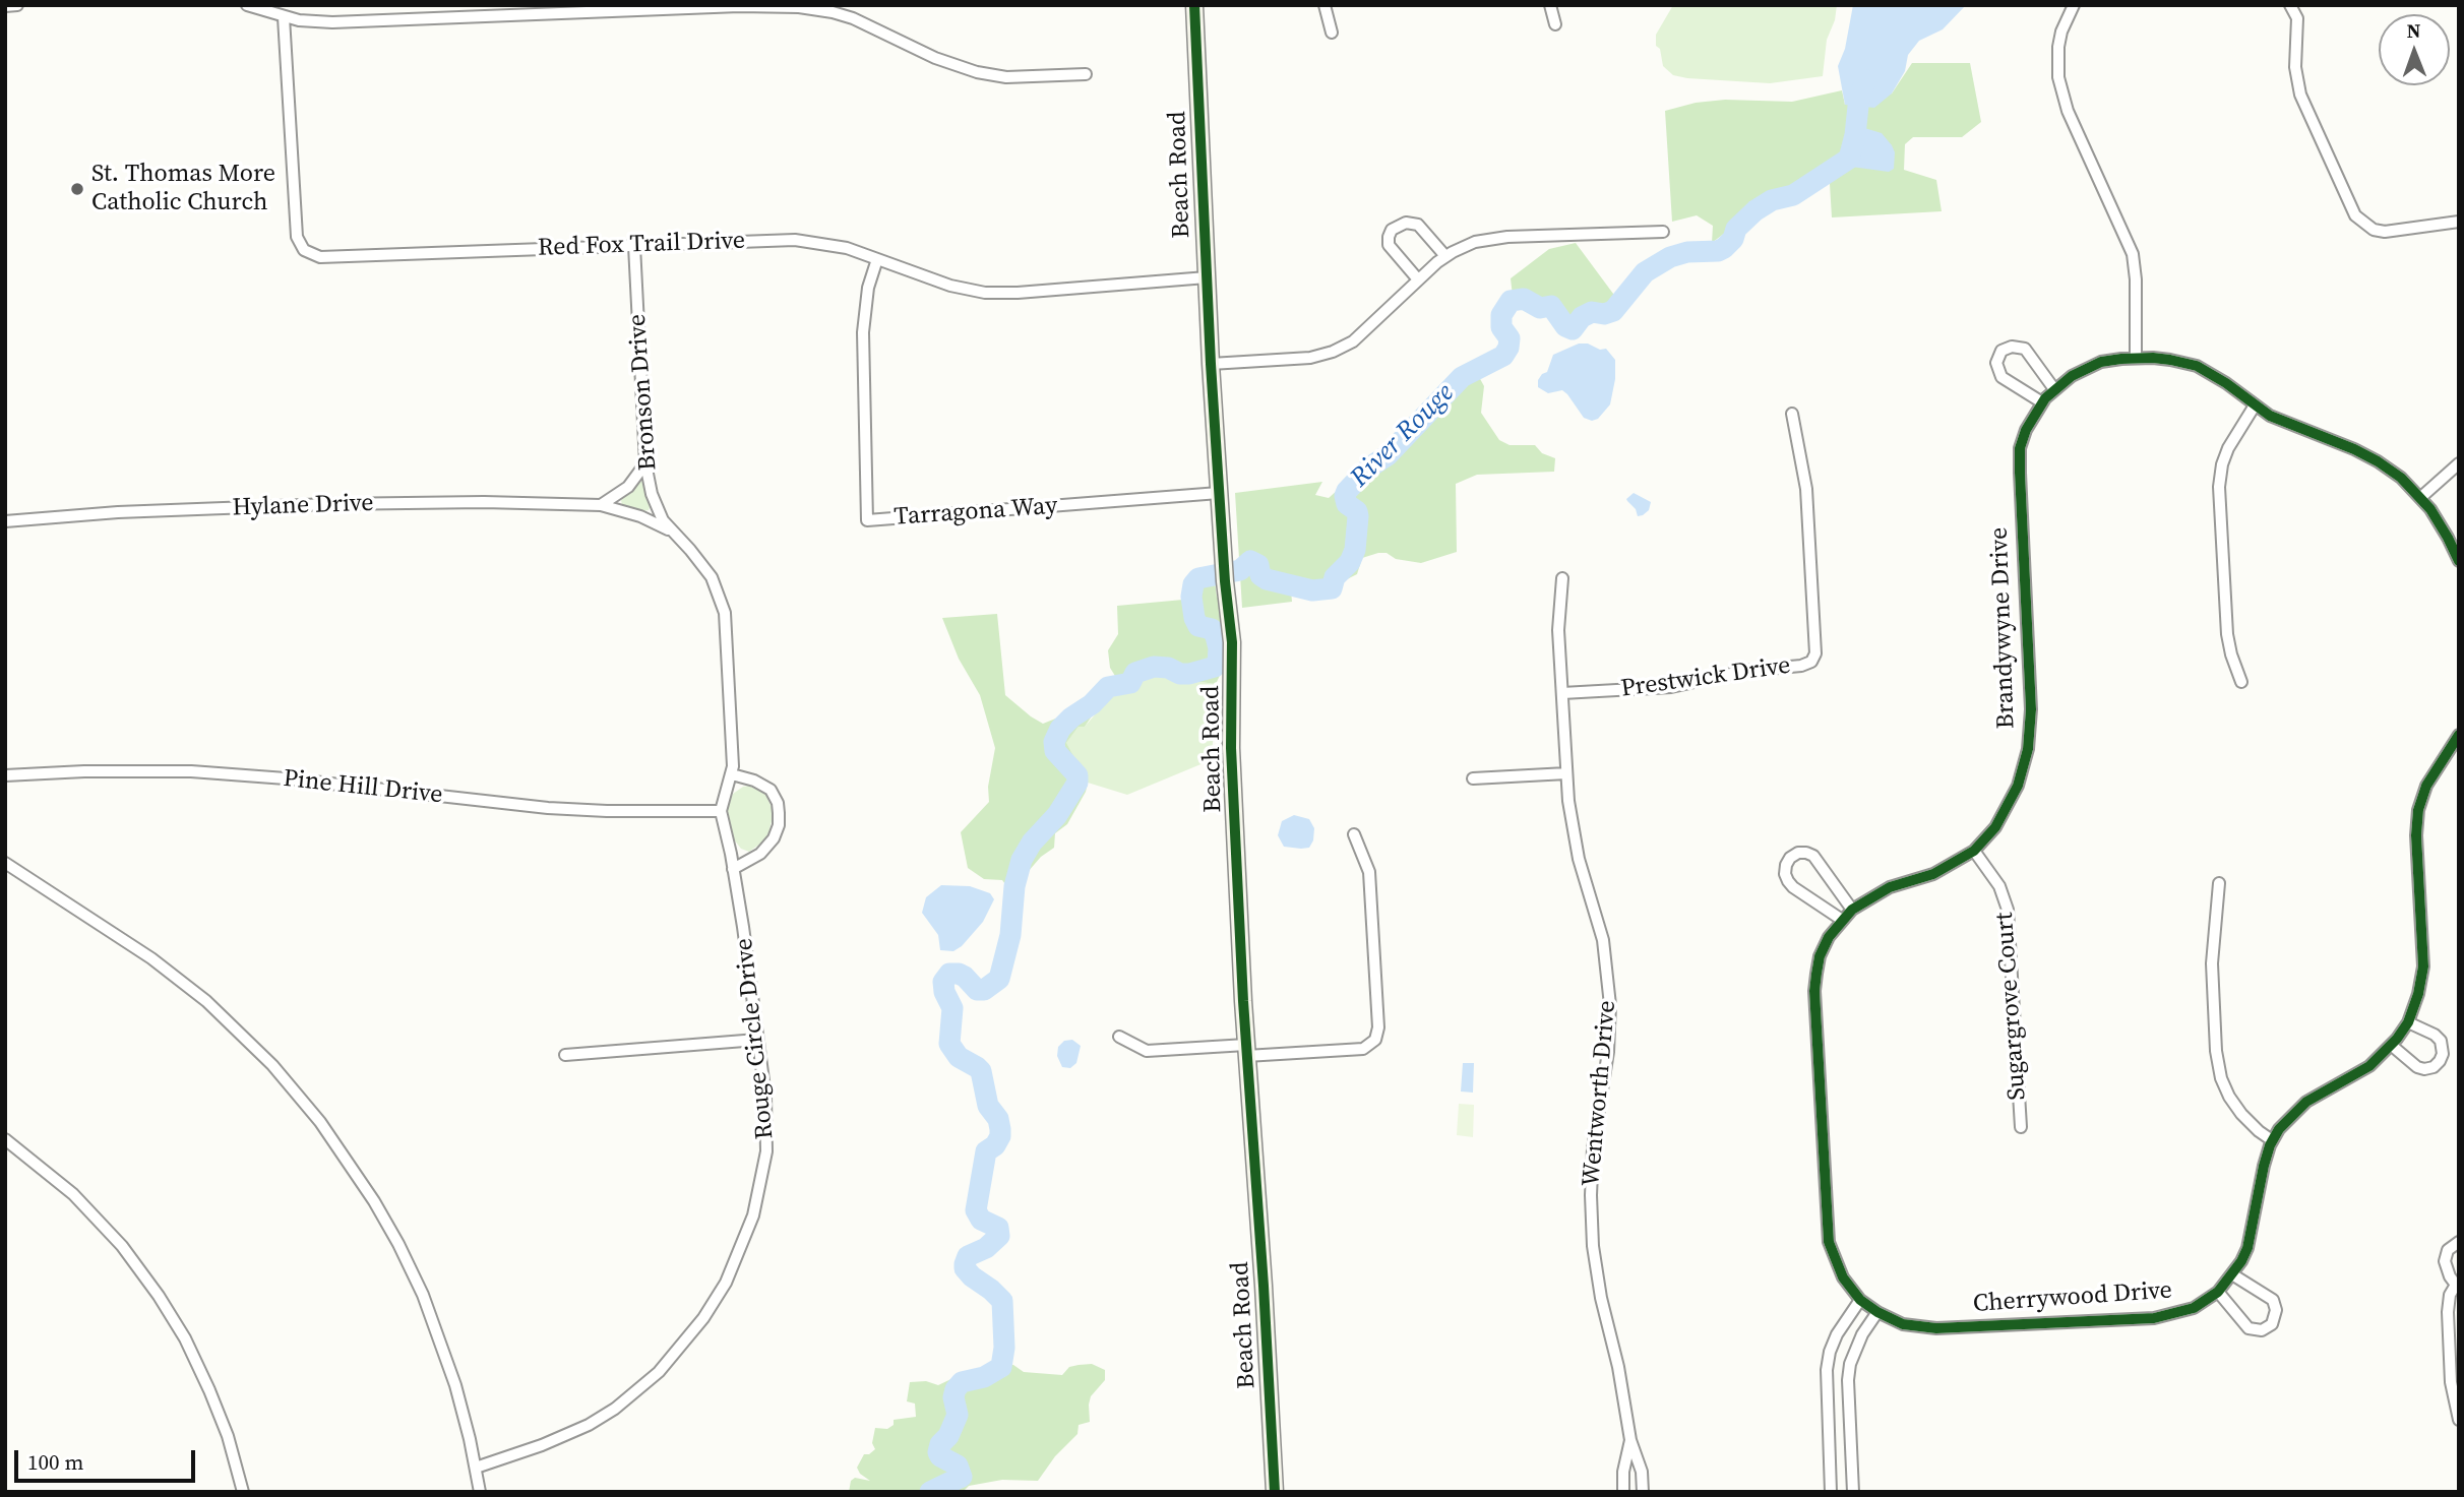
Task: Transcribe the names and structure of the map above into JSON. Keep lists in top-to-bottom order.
{
  "streets": {
    "street": [
      "Beach Road",
      "Red Fox Trail Drive",
      "Bronson Drive",
      "Hylane Drive",
      "Tarragona Way",
      "Brandywyne Drive",
      "Prestwick Drive",
      "Pine Hill Drive",
      "Sugargrove Court",
      "Rouge Circle Drive",
      "Wentworth Drive",
      "Cherrywood Drive"
    ]
  },
  "crossings": [
    ["Beach Road", "Red Fox Trail Drive"],
    ["Beach Road", "Tarragona Way"],
    ["Red Fox Trail Drive", "Bronson Drive"],
    ["Red Fox Trail Drive", "Tarragona Way"],
    ["Bronson Drive", "Hylane Drive"],
    ["Bronson Drive", "Pine Hill Drive"],
    ["Bronson Drive", "Rouge Circle Drive"],
    ["Brandywyne Drive", "Sugargrove Court"],
    ["Brandywyne Drive", "Cherrywood Drive"],
    ["Prestwick Drive", "Wentworth Drive"],
    ["Pine Hill Drive", "Rouge Circle Drive"]
  ],
  "water": ["River Rouge"],
  "places": ["St. Thomas More Catholic Church"],
  "scale_bar": "100 m",
  "north": "top"
}
